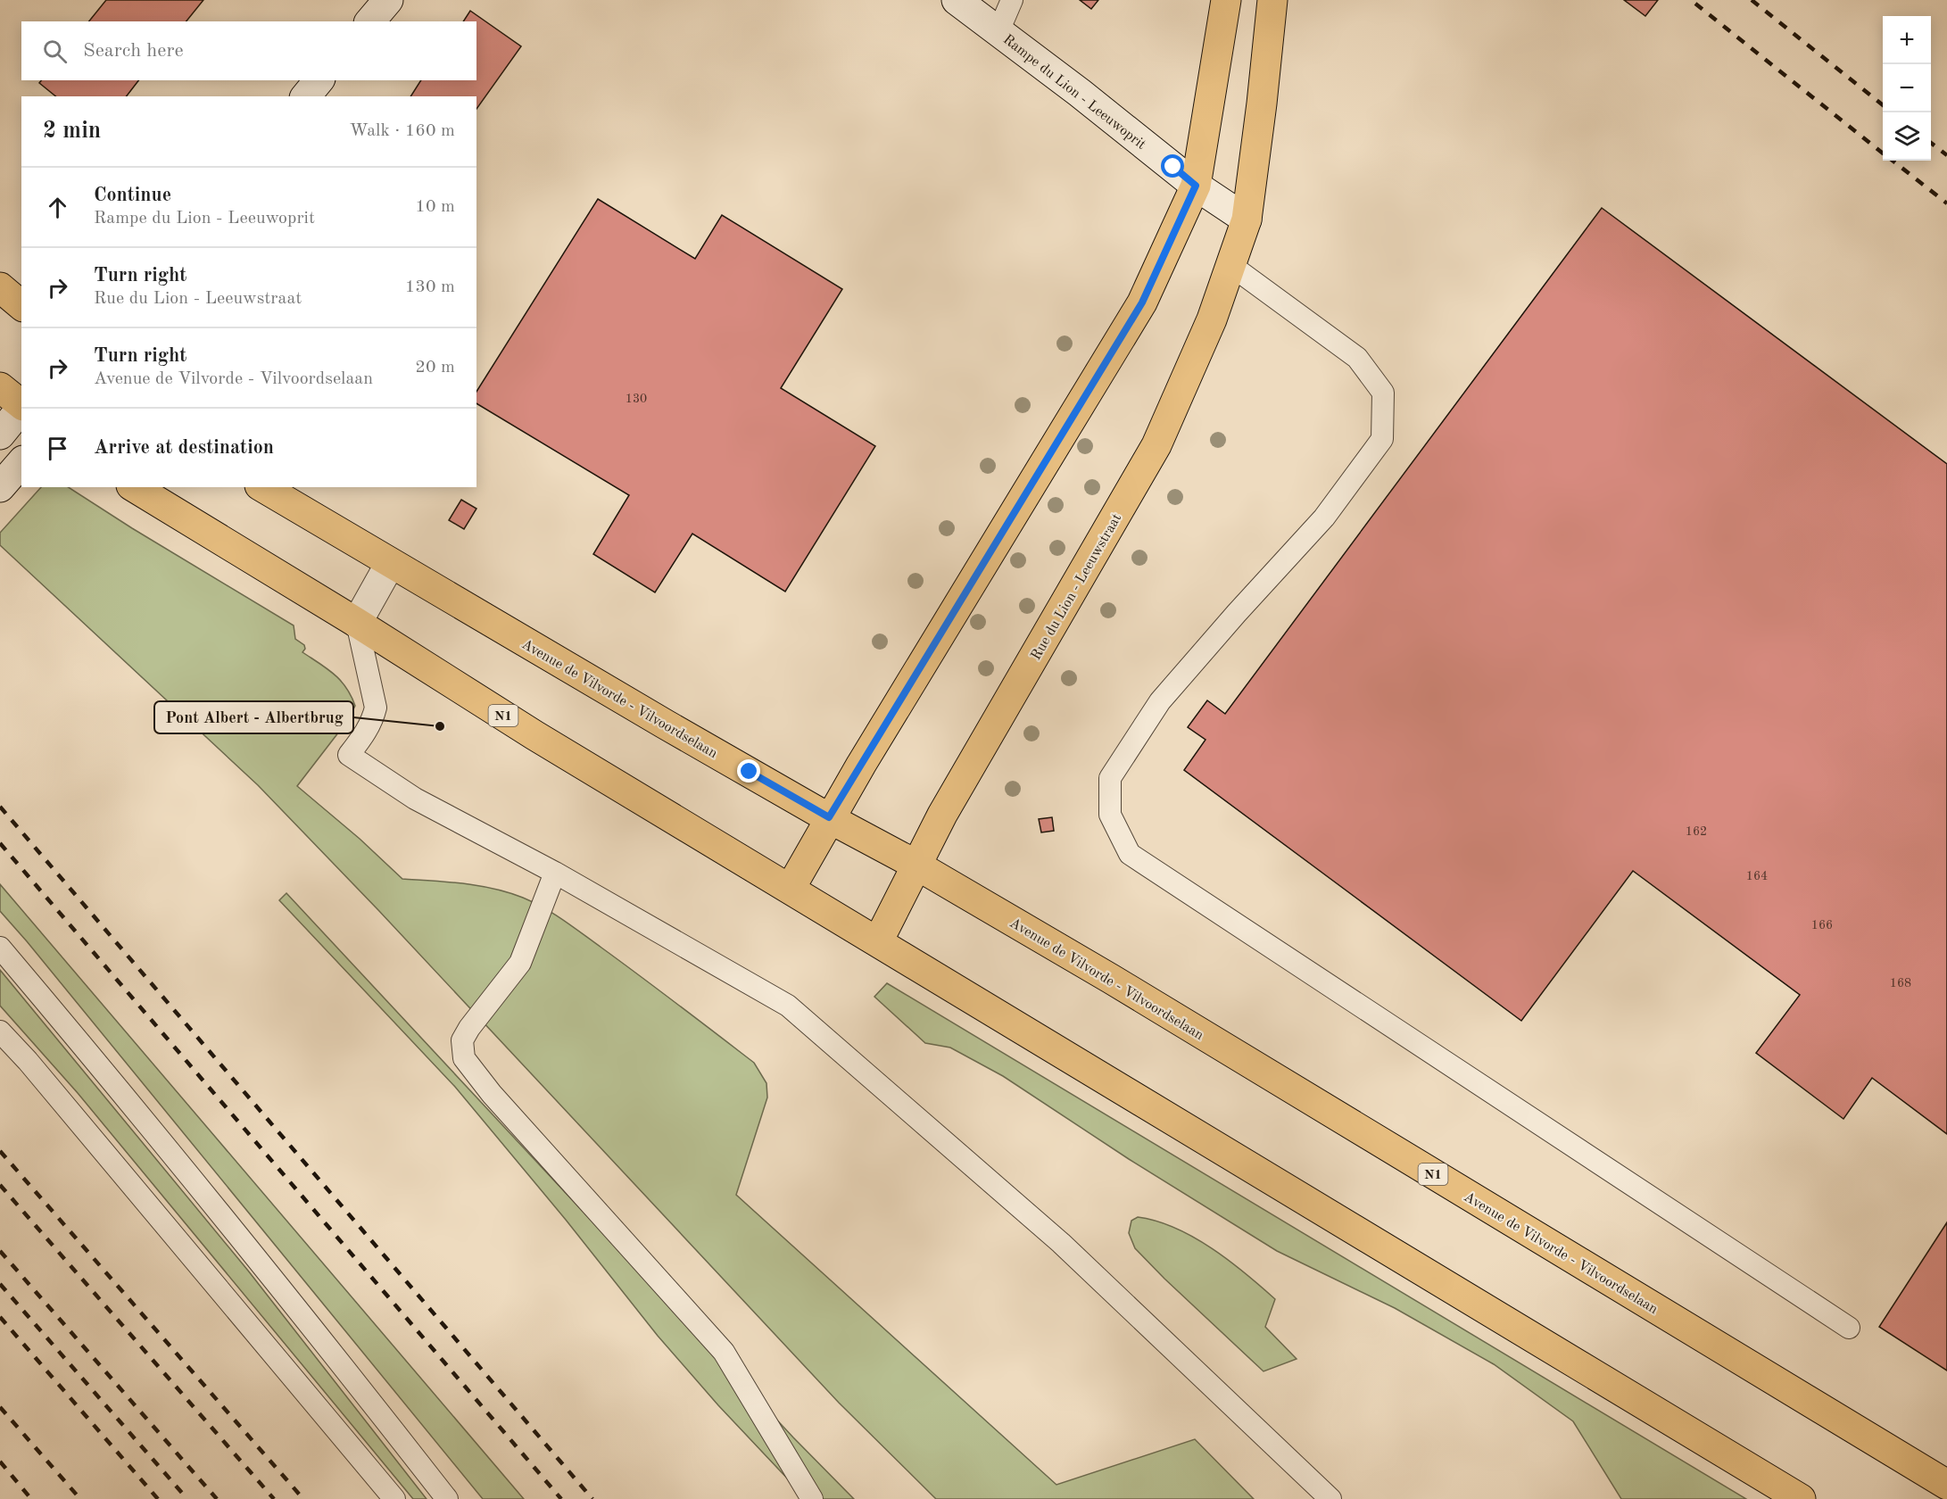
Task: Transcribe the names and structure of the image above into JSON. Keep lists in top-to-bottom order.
{
  "streets": {
    "main road": [
      "Rampe du Lion - Leeuwoprit",
      "Rue du Lion - Leeuwstraat",
      "Avenue de Vilvorde - Vilvoordselaan",
      "N1"
    ]
  },
  "crossings": [
    ["Rampe du Lion - Leeuwoprit", "Rue du Lion - Leeuwstraat"],
    ["Rue du Lion - Leeuwstraat", "Avenue de Vilvorde - Vilvoordselaan"],
    ["Rue du Lion - Leeuwstraat", "N1"]
  ],
  "places": ["Pont Albert - Albertbrug"],
  "house_numbers": [
    "130",
    "162",
    "164",
    "166",
    "168"
  ],
  "page": {
    "map_buttons": ["+", "−"],
    "search": "Search here",
    "heading": ["2 min", "Walk · 160 m"],
    "list": [
      ["Continue", "Rampe du Lion - Leeuwoprit", "10 m"],
      ["Turn right", "Rue du Lion - Leeuwstraat", "130 m"],
      ["Turn right", "Avenue de Vilvorde - Vilvoordselaan", "20 m"],
      "Arrive at destination"
    ]
  }
}
